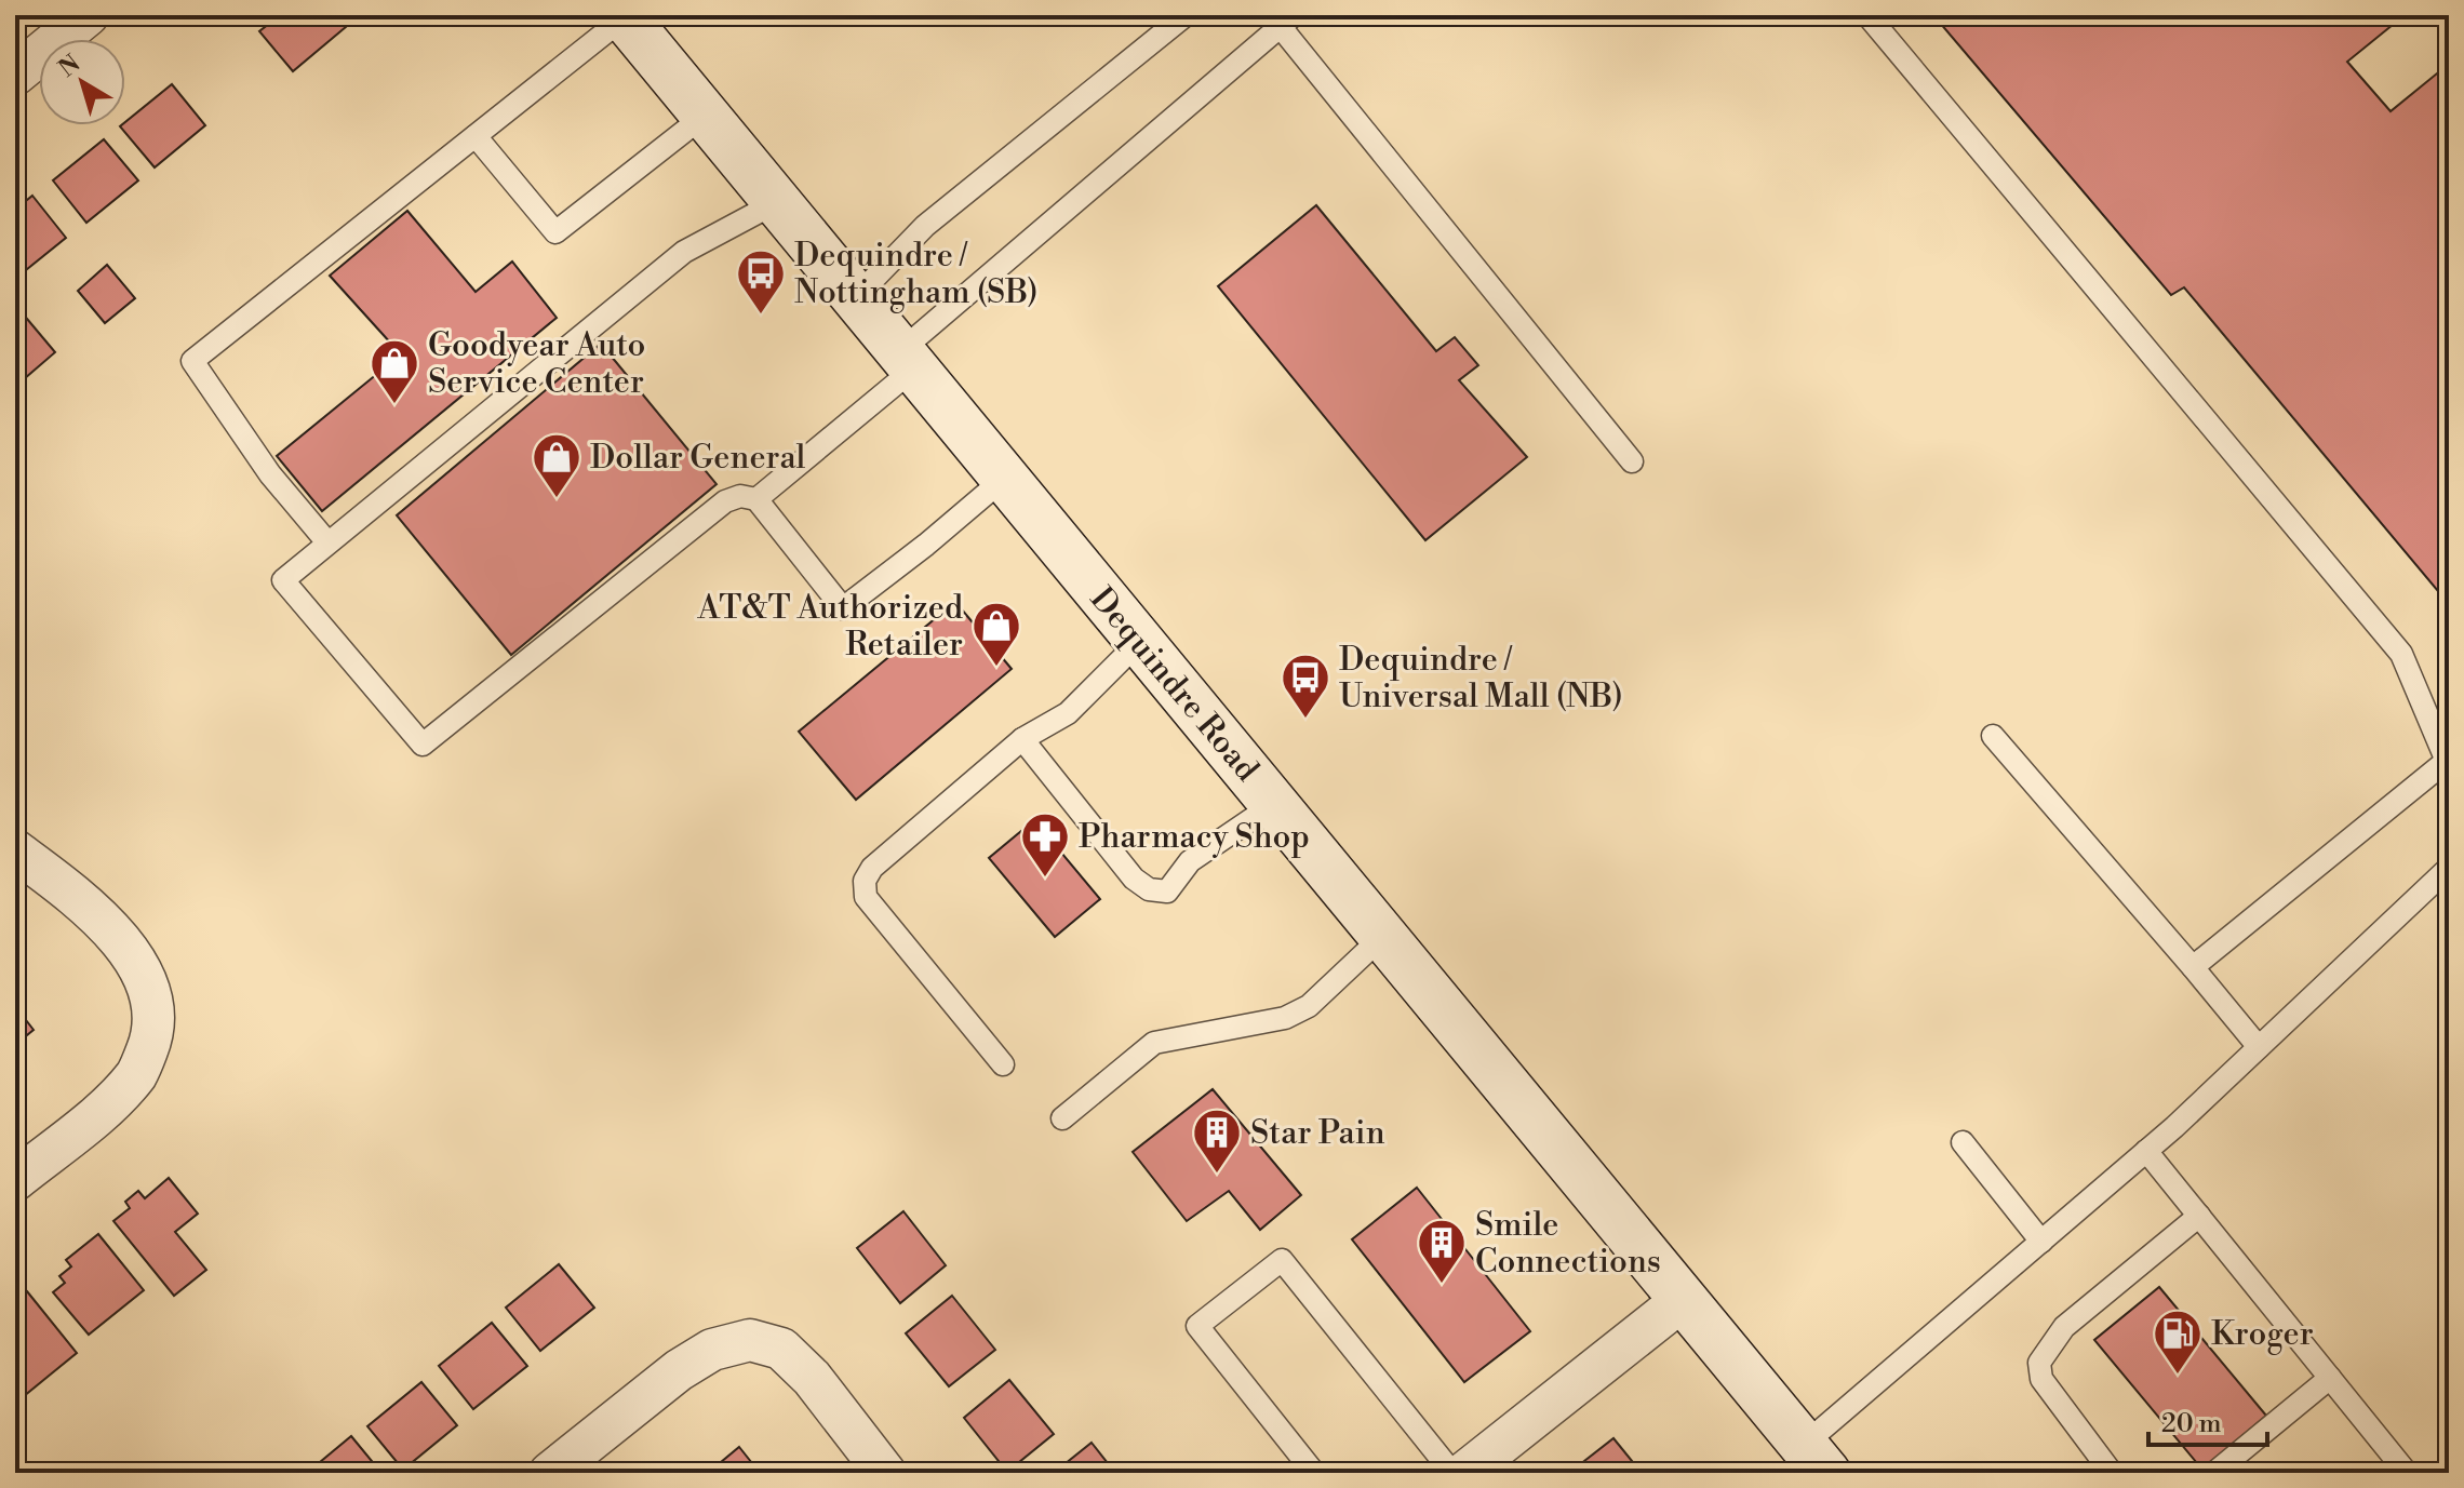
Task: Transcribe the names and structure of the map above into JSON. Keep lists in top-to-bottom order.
{
  "streets": {
    "main road": ["Dequindre Road"]
  },
  "places": {
    "bus stop": ["Dequindre / Nottingham (SB)", "Dequindre / Universal Mall (NB)"],
    "shop": ["Goodyear Auto Service Center", "Dollar General", "AT&T Authorized Retailer"],
    "pharmacy": ["Pharmacy Shop"],
    "building": ["Star Pain", "Smile Connections"],
    "fuel station": ["Kroger"]
  },
  "scale_bar": "20 m",
  "north": "top left"
}
